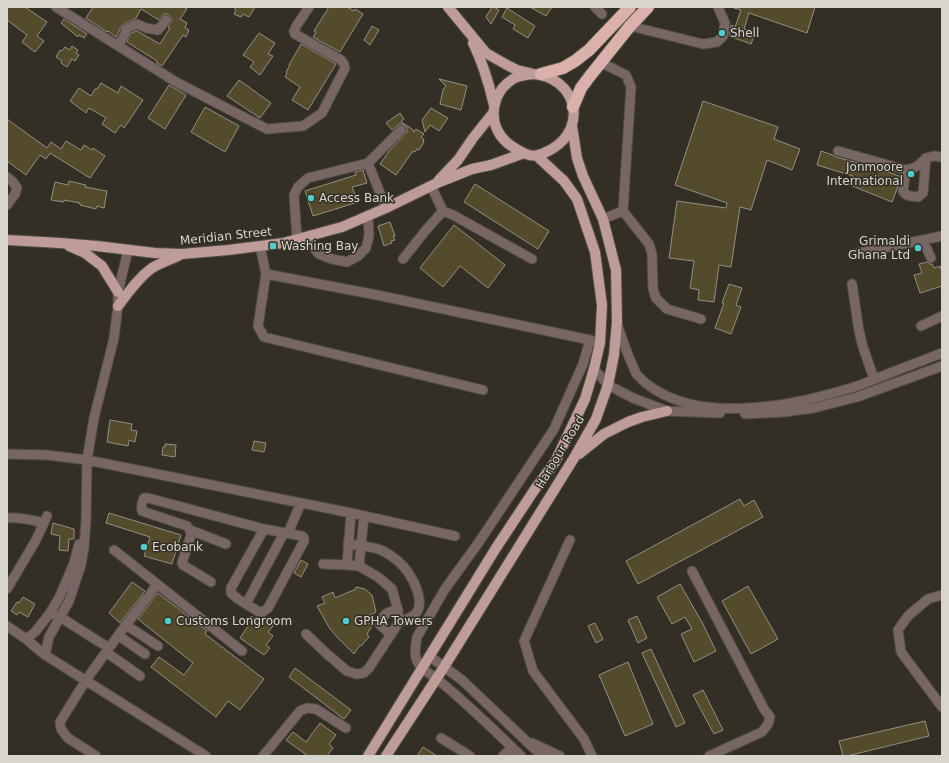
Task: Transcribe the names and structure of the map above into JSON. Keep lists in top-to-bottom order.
{
  "streets": {
    "main road": ["Meridian Street", "Harbour Road"]
  },
  "crossings": [
    ["Meridian Street", "Harbour Road"]
  ],
  "places": {
    "other": [
      "Shell",
      "Jonmoore International",
      "Access Bank",
      "Grimaldi Ghana Ltd",
      "Ecobank",
      "Customs Longroom",
      "GPHA Towers"
    ],
    "transit": ["Washing Bay"]
  }
}
